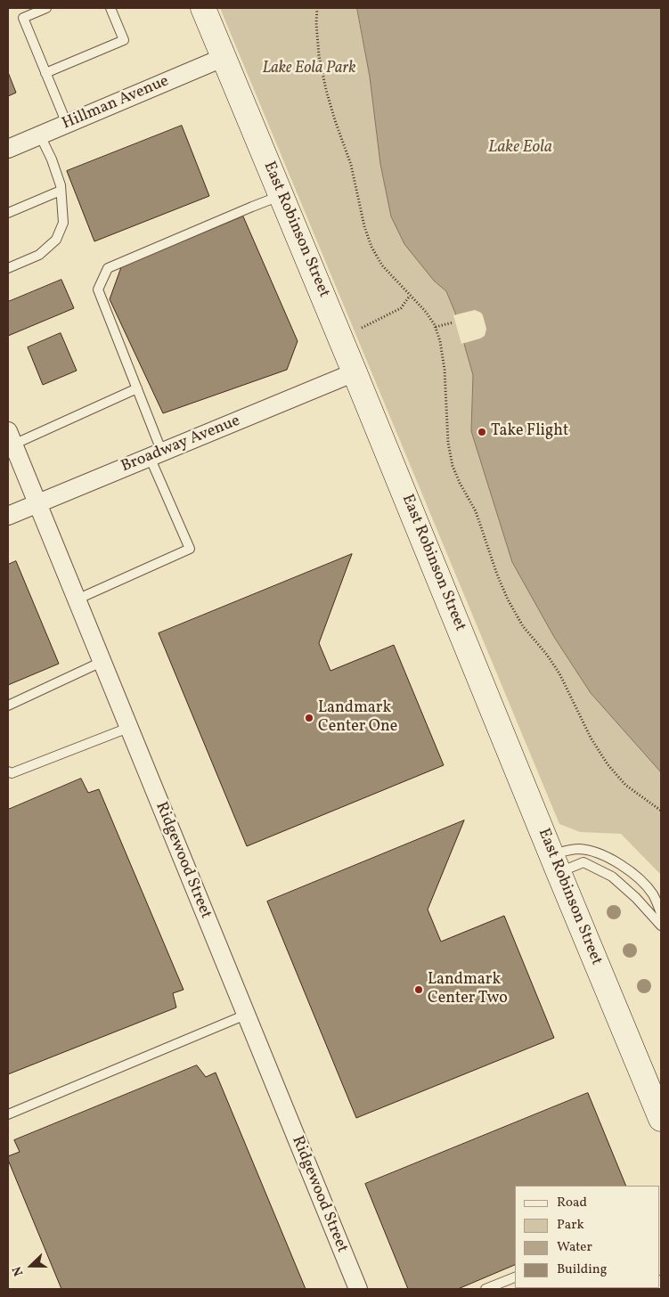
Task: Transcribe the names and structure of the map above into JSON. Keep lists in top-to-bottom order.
{
  "streets": {
    "main road": ["East Robinson Street"],
    "street": ["Hillman Avenue", "Broadway Avenue", "Ridgewood Street"]
  },
  "crossings": [
    ["Hillman Avenue", "East Robinson Street"],
    ["East Robinson Street", "Broadway Avenue"],
    ["Broadway Avenue", "Ridgewood Street"]
  ],
  "water": ["Lake Eola"],
  "parks": ["Lake Eola Park"],
  "places": ["Take Flight", "Landmark Center One", "Landmark Center Two"],
  "legend": [
    "Road",
    "Park",
    "Water",
    "Building"
  ],
  "north": "left"
}
